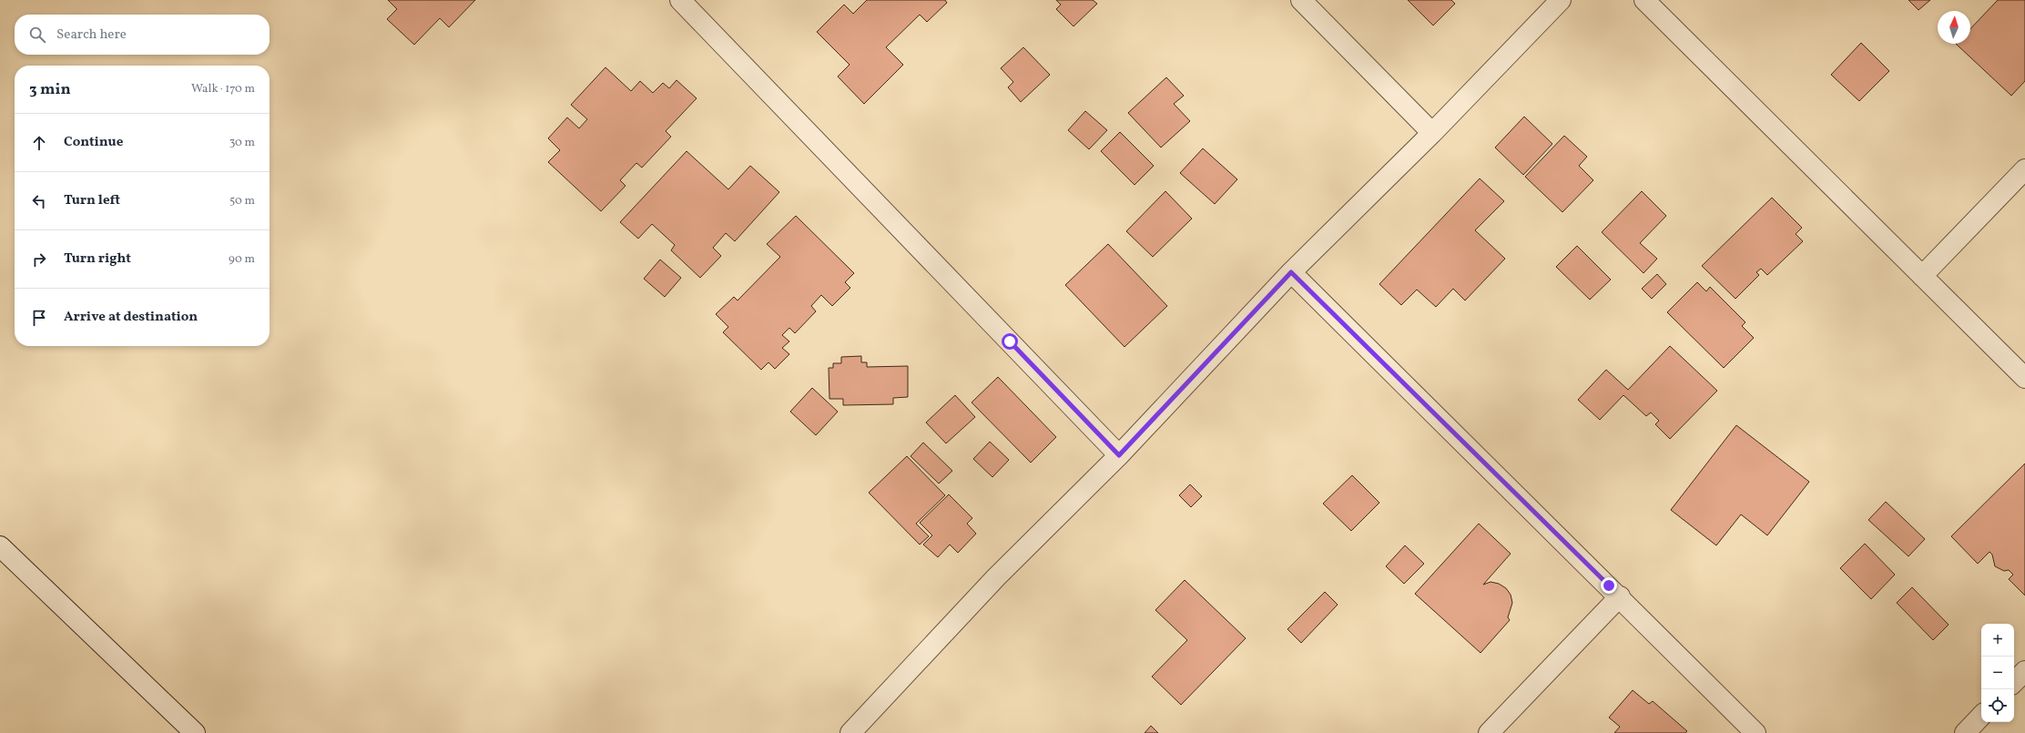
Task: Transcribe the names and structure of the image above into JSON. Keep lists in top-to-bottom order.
{
  "north": "top",
  "page": {
    "search": "Search here",
    "heading": ["3 min", "Walk · 170 m"],
    "list": [
      ["Continue", "30 m"],
      ["Turn left", "50 m"],
      ["Turn right", "90 m"],
      "Arrive at destination"
    ],
    "map_buttons": ["+", "−"]
  }
}
